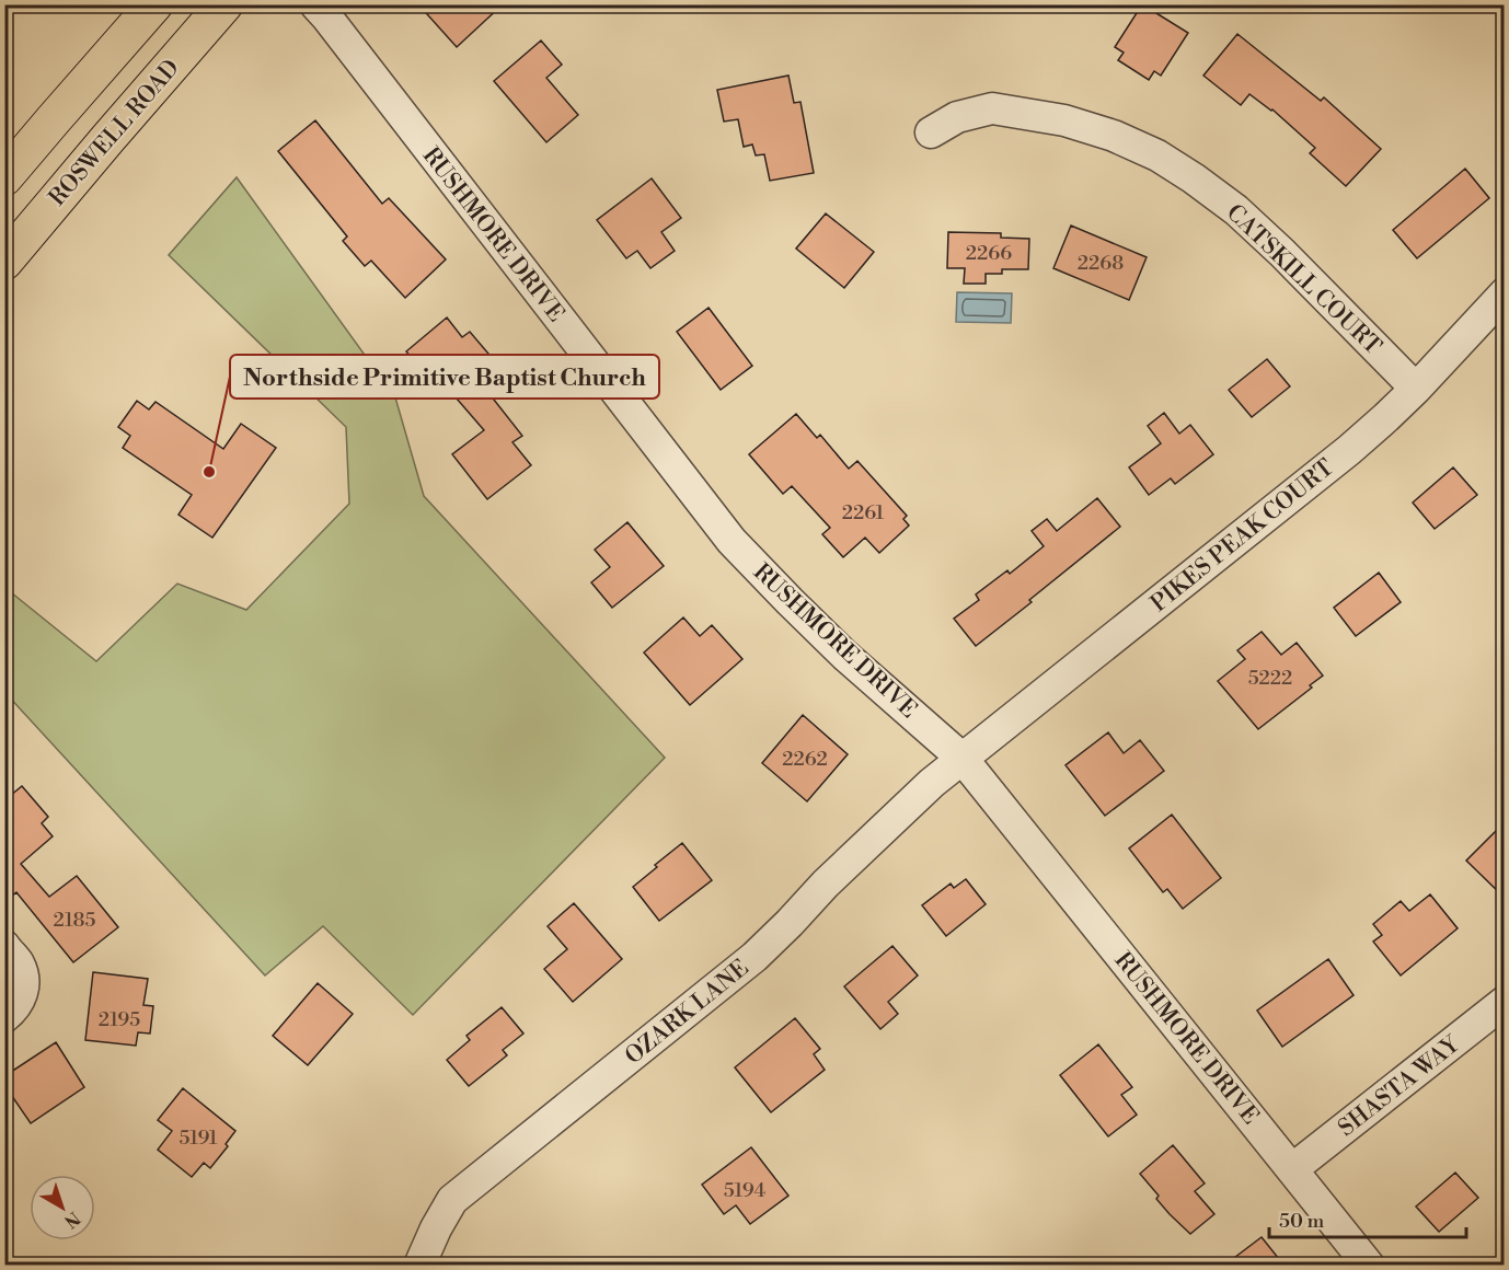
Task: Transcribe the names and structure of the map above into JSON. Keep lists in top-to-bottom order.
{
  "streets": {
    "highway": ["ROSWELL ROAD"],
    "street": [
      "RUSHMORE DRIVE",
      "CATSKILL COURT",
      "PIKES PEAK COURT",
      "OZARK LANE",
      "SHASTA WAY"
    ]
  },
  "crossings": [
    ["RUSHMORE DRIVE", "PIKES PEAK COURT"],
    ["RUSHMORE DRIVE", "OZARK LANE"],
    ["RUSHMORE DRIVE", "SHASTA WAY"],
    ["CATSKILL COURT", "PIKES PEAK COURT"],
    ["PIKES PEAK COURT", "OZARK LANE"]
  ],
  "places": ["Northside Primitive Baptist Church"],
  "house_numbers": [
    "2266",
    "2268",
    "2261",
    "5222",
    "2262",
    "2185",
    "2195",
    "5191",
    "5194"
  ],
  "scale_bar": "50 m",
  "north": "bottom right"
}
